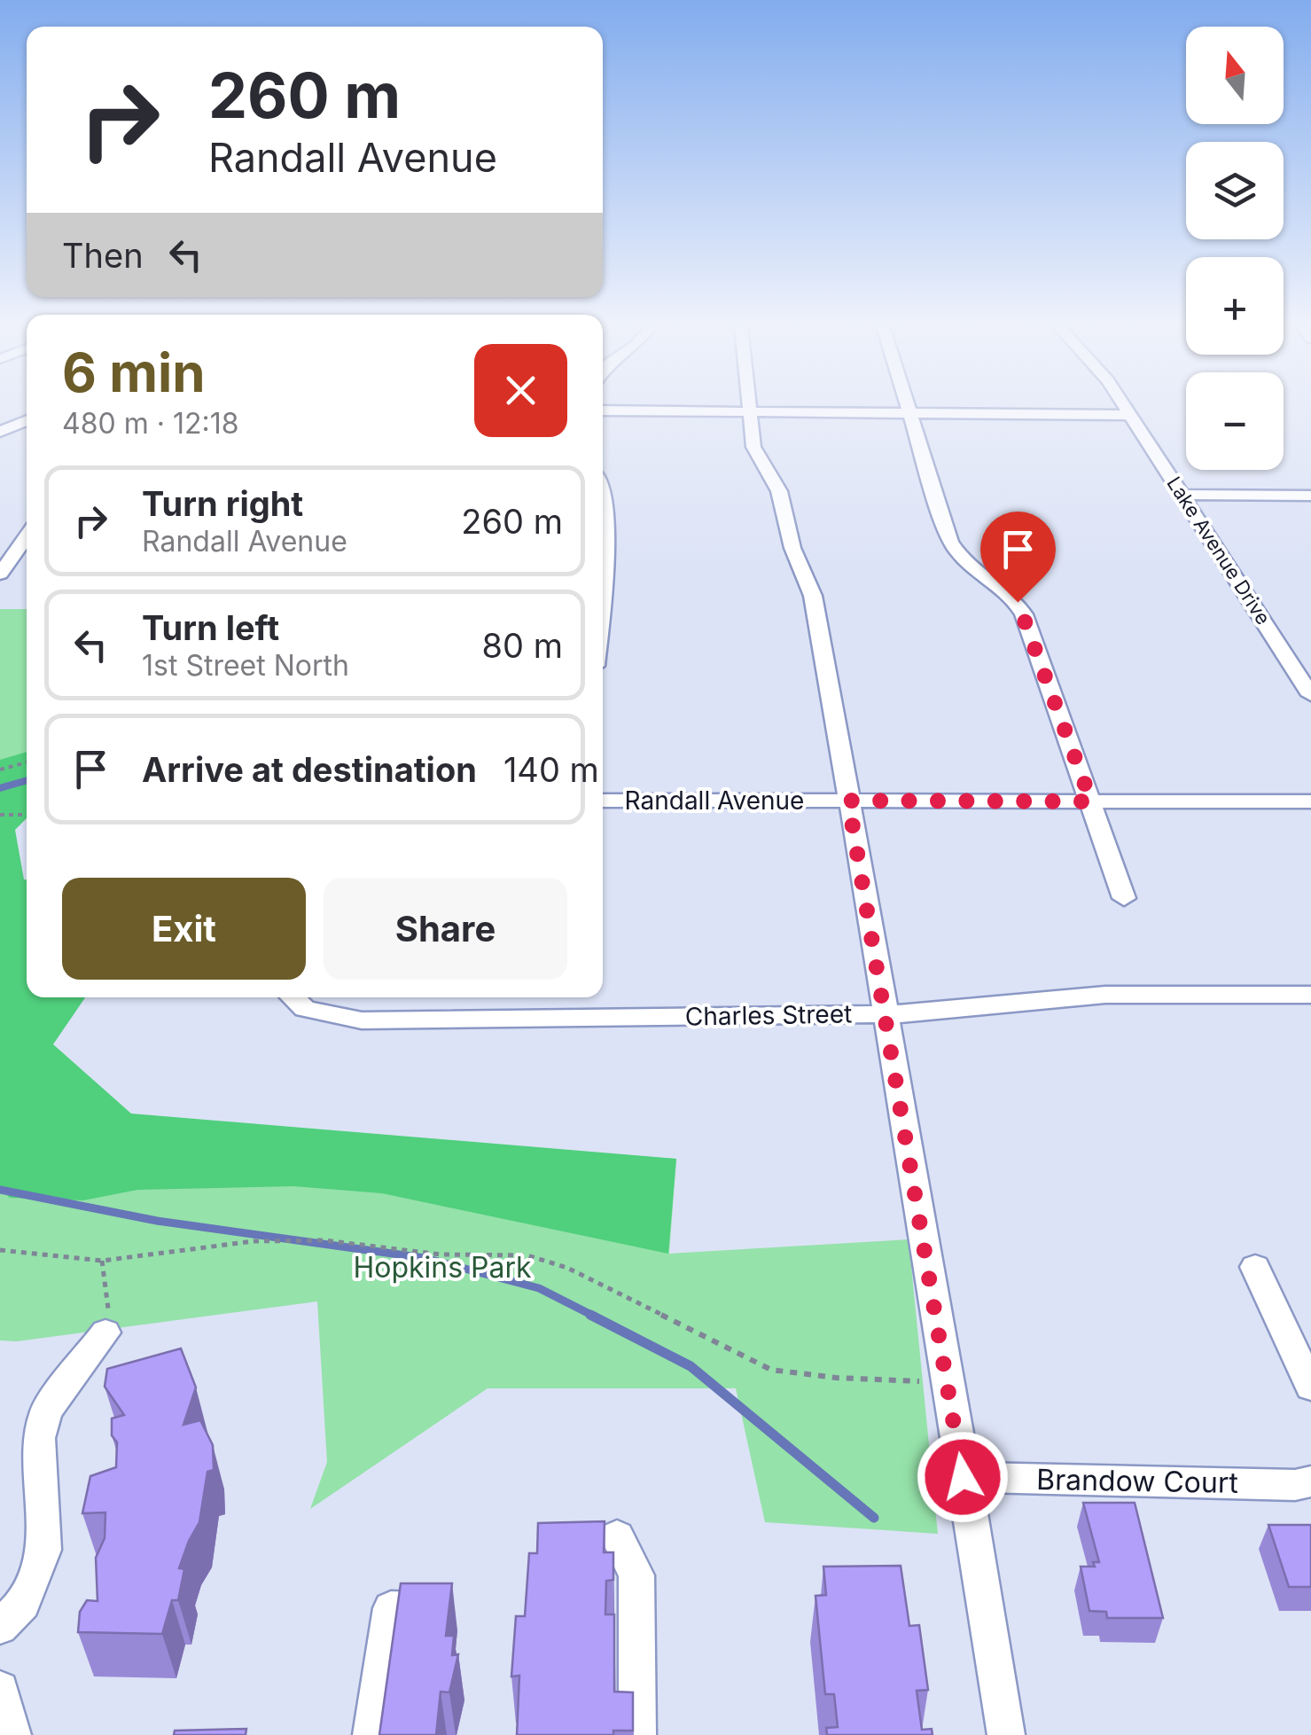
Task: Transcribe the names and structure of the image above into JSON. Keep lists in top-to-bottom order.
{
  "streets": {
    "street": [
      "Lake Avenue Drive",
      "Randall Avenue",
      "Charles Street",
      "Brandow Court"
    ]
  },
  "parks": ["Hopkins Park"],
  "north": "top",
  "page": {
    "map_buttons": ["+", "−"],
    "turn": ["260 m", "Randall Avenue"],
    "then": "Then",
    "heading": ["6 min", "480 m · 12:18"],
    "list": [
      {
        "name": "Turn right",
        "note": "Randall Avenue",
        "value": "260 m"
      },
      {
        "name": "Turn left",
        "note": "1st Street North",
        "value": "80 m"
      },
      {
        "name": "Arrive at destination",
        "value": "140 m"
      }
    ],
    "buttons": ["Exit", "Share"]
  }
}
